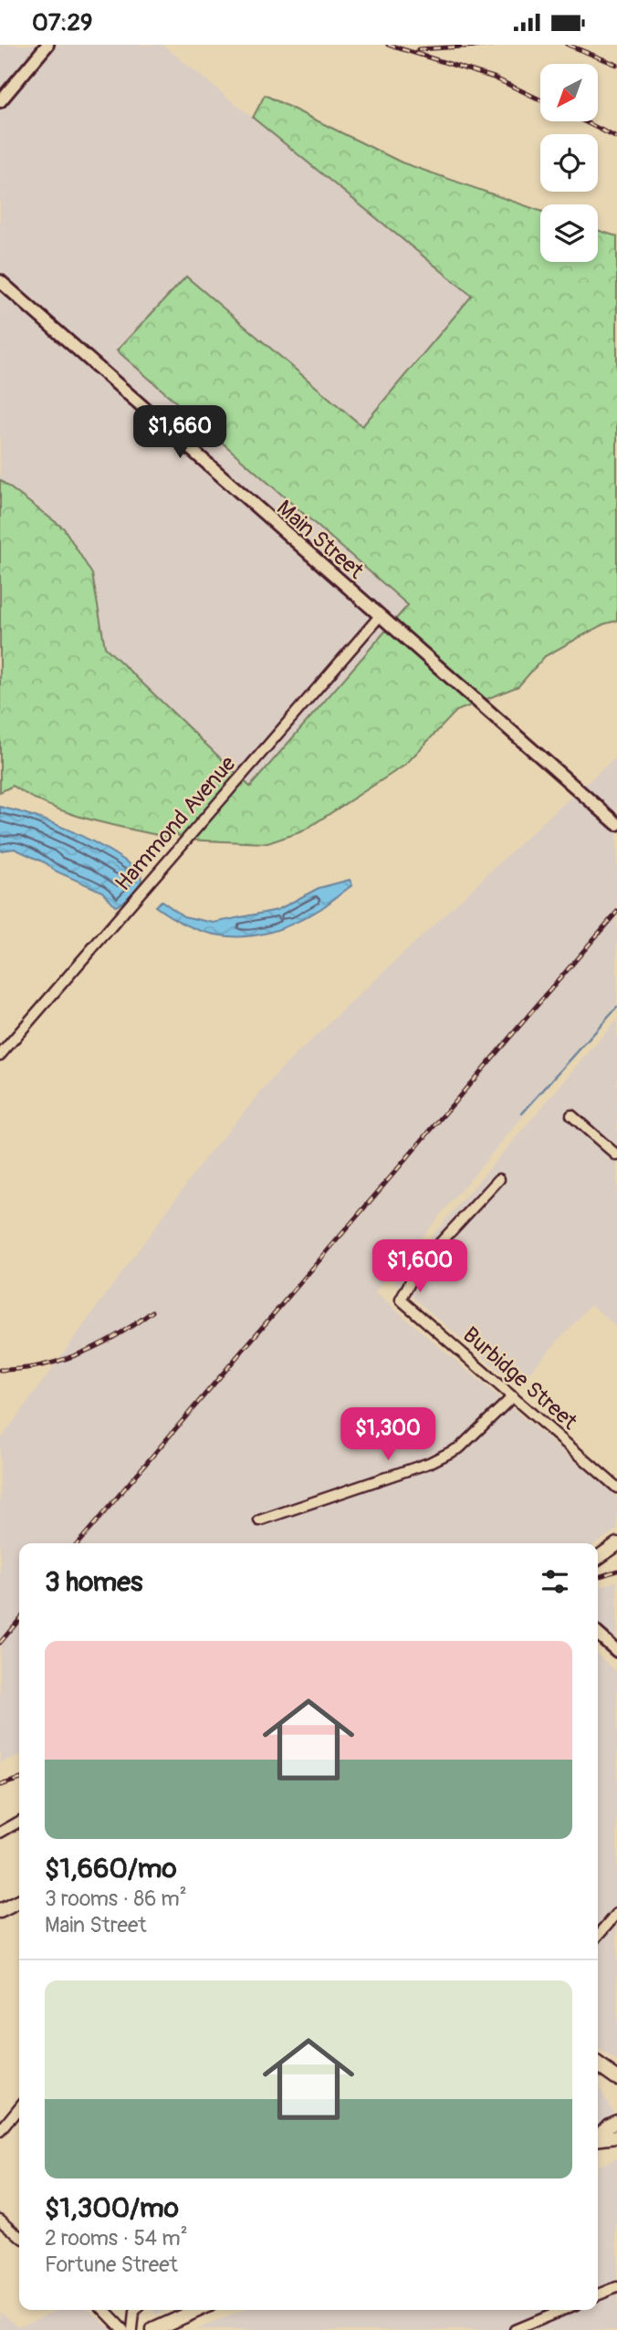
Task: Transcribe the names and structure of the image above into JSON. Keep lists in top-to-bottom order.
{
  "streets": {
    "street": ["Main Street", "Hammond Avenue", "Burbidge Street"]
  },
  "crossings": [
    ["Main Street", "Hammond Avenue"]
  ],
  "north": "bottom left",
  "page": {
    "status": "07:29",
    "price": ["$1,660", "$1,600", "$1,300"],
    "heading": "3 homes",
    "list": [
      {
        "name": "$1,660/mo",
        "note": "3 rooms · 86 m² · Main Street"
      },
      {
        "name": "$1,300/mo",
        "note": "2 rooms · 54 m² · Fortune Street"
      }
    ]
  }
}
